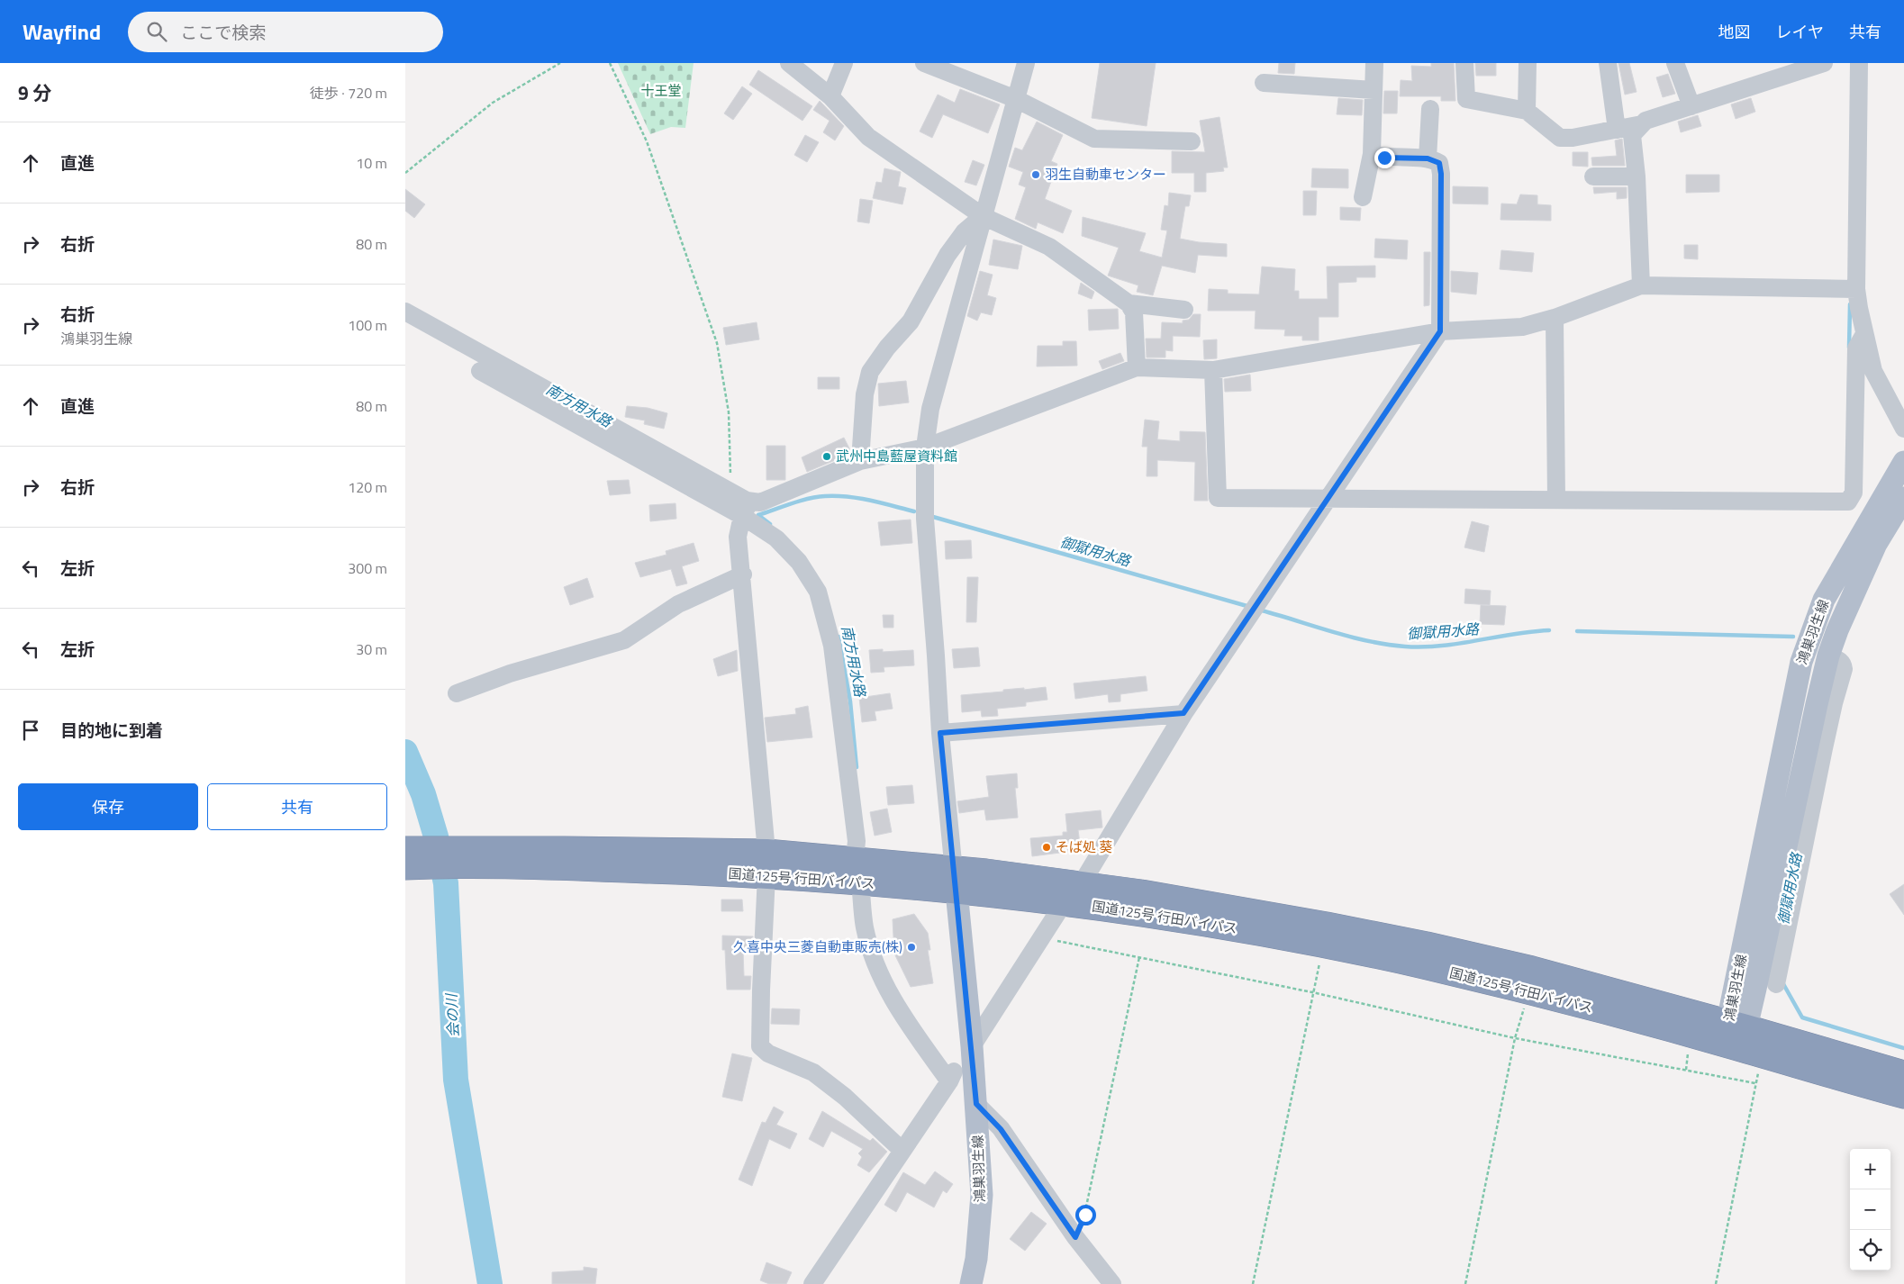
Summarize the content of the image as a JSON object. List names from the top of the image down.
{
  "streets": {
    "highway": ["国道125号 行田バイパス"],
    "main road": ["鴻巣羽生線"]
  },
  "crossings": [
    ["鴻巣羽生線", "国道125号 行田バイパス"]
  ],
  "water": ["南方用水路", "御獄用水路", "会の川"],
  "parks": ["十王堂"],
  "places": [
    "羽生自動車センター",
    "武州中島藍屋資料館",
    "そば処 葵",
    "久喜中央三菱自動車販売(株)"
  ],
  "page": {
    "header": "Wayfind",
    "search": "ここで検索",
    "nav": ["地図", "レイヤ", "共有"],
    "heading": ["9 分", "徒歩 · 720 m"],
    "list": [
      ["直進", "10 m"],
      ["右折", "80 m"],
      ["右折", "鴻巣羽生線", "100 m"],
      ["直進", "80 m"],
      ["右折", "120 m"],
      ["左折", "300 m"],
      ["左折", "30 m"],
      "目的地に到着"
    ],
    "buttons": ["保存", "共有"],
    "map_buttons": ["+", "−"]
  }
}
